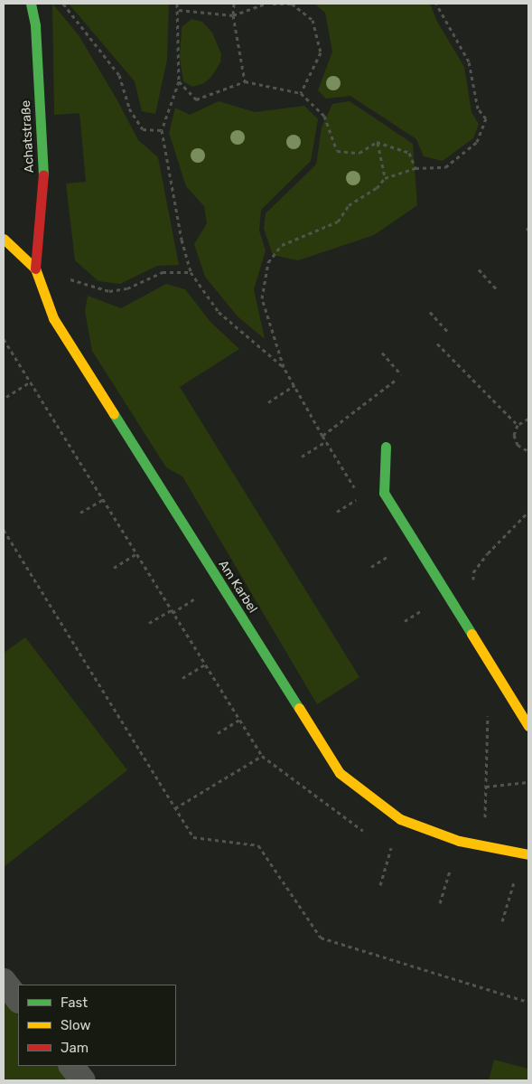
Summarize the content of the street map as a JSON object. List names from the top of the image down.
{
  "streets": {
    "street": ["Achatstraße", "Am Karbel"]
  },
  "crossings": [
    ["Achatstraße", "Am Karbel"]
  ],
  "legend": ["Fast", "Slow", "Jam"]
}
